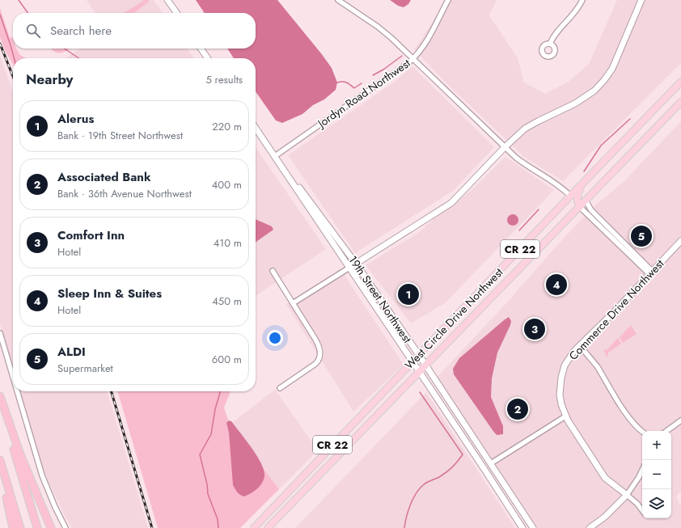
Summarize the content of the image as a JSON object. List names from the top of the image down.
{
  "streets": {
    "main road": ["CR 22", "West Circle Drive Northwest"],
    "street": ["Jordyn Road Northwest", "19th Street Northwest", "Commerce Drive Northwest"]
  },
  "crossings": [
    ["Jordyn Road Northwest", "19th Street Northwest"],
    ["19th Street Northwest", "West Circle Drive Northwest"]
  ],
  "page": {
    "search": "Search here",
    "heading": ["Nearby", "5 results"],
    "list": [
      {
        "mark": "1",
        "name": "Alerus",
        "note": "Bank · 19th Street Northwest",
        "value": "220 m"
      },
      {
        "mark": "2",
        "name": "Associated Bank",
        "note": "Bank · 36th Avenue Northwest",
        "value": "400 m"
      },
      {
        "mark": "3",
        "name": "Comfort Inn",
        "note": "Hotel",
        "value": "410 m"
      },
      {
        "mark": "4",
        "name": "Sleep Inn & Suites",
        "note": "Hotel",
        "value": "450 m"
      },
      {
        "mark": "5",
        "name": "ALDI",
        "note": "Supermarket",
        "value": "600 m"
      }
    ],
    "pins": [
      "5",
      "4",
      "1",
      "3",
      "2"
    ],
    "map_buttons": ["+", "−"]
  }
}
